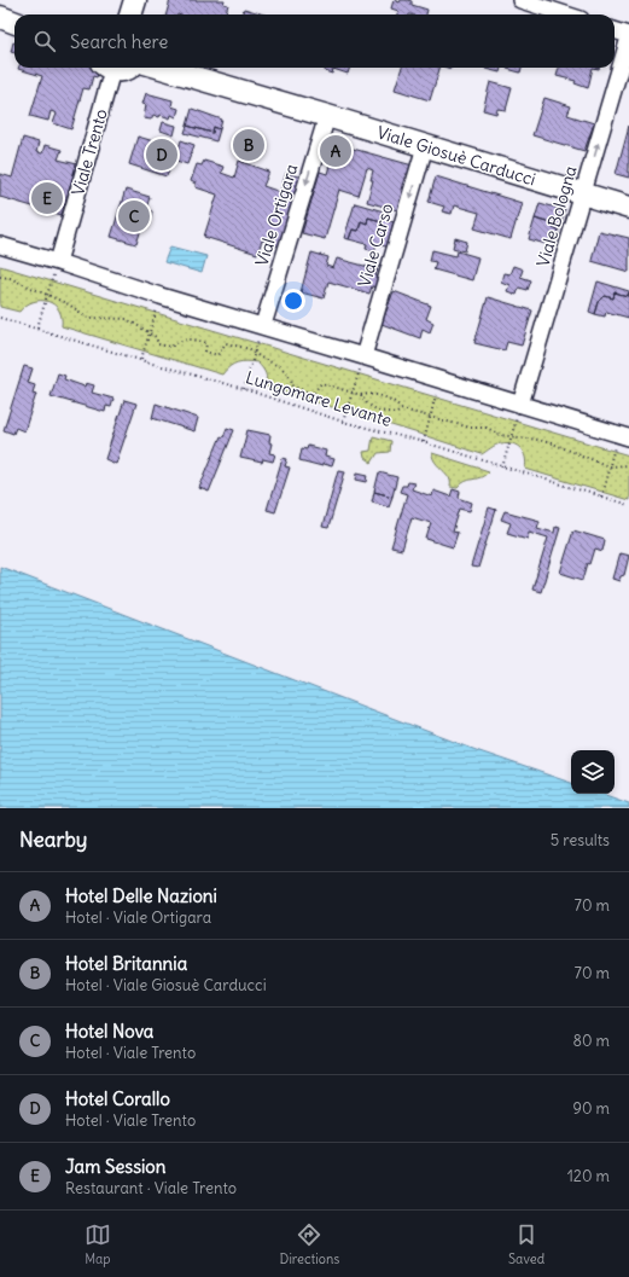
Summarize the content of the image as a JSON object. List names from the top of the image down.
{
  "streets": {
    "street": [
      "Viale Trento",
      "Viale Giosuè Carducci",
      "Viale Ortigara",
      "Viale Bologna",
      "Viale Carso"
    ],
    "path": ["Lungomare Levante"]
  },
  "crossings": [
    ["Viale Giosuè Carducci", "Viale Ortigara"],
    ["Viale Giosuè Carducci", "Viale Bologna"],
    ["Viale Giosuè Carducci", "Viale Carso"]
  ],
  "one_way": ["Viale Ortigara", "Viale Bologna", "Viale Carso"],
  "page": {
    "search": "Search here",
    "pins": [
      "B",
      "A",
      "D",
      "E",
      "C"
    ],
    "heading": ["Nearby", "5 results"],
    "list": [
      {
        "mark": "A",
        "name": "Hotel Delle Nazioni",
        "note": "Hotel · Viale Ortigara",
        "value": "70 m"
      },
      {
        "mark": "B",
        "name": "Hotel Britannia",
        "note": "Hotel · Viale Giosuè Carducci",
        "value": "70 m"
      },
      {
        "mark": "C",
        "name": "Hotel Nova",
        "note": "Hotel · Viale Trento",
        "value": "80 m"
      },
      {
        "mark": "D",
        "name": "Hotel Corallo",
        "note": "Hotel · Viale Trento",
        "value": "90 m"
      },
      {
        "mark": "E",
        "name": "Jam Session",
        "note": "Restaurant · Viale Trento",
        "value": "120 m"
      }
    ],
    "nav": ["Map", "Directions", "Saved"]
  }
}
